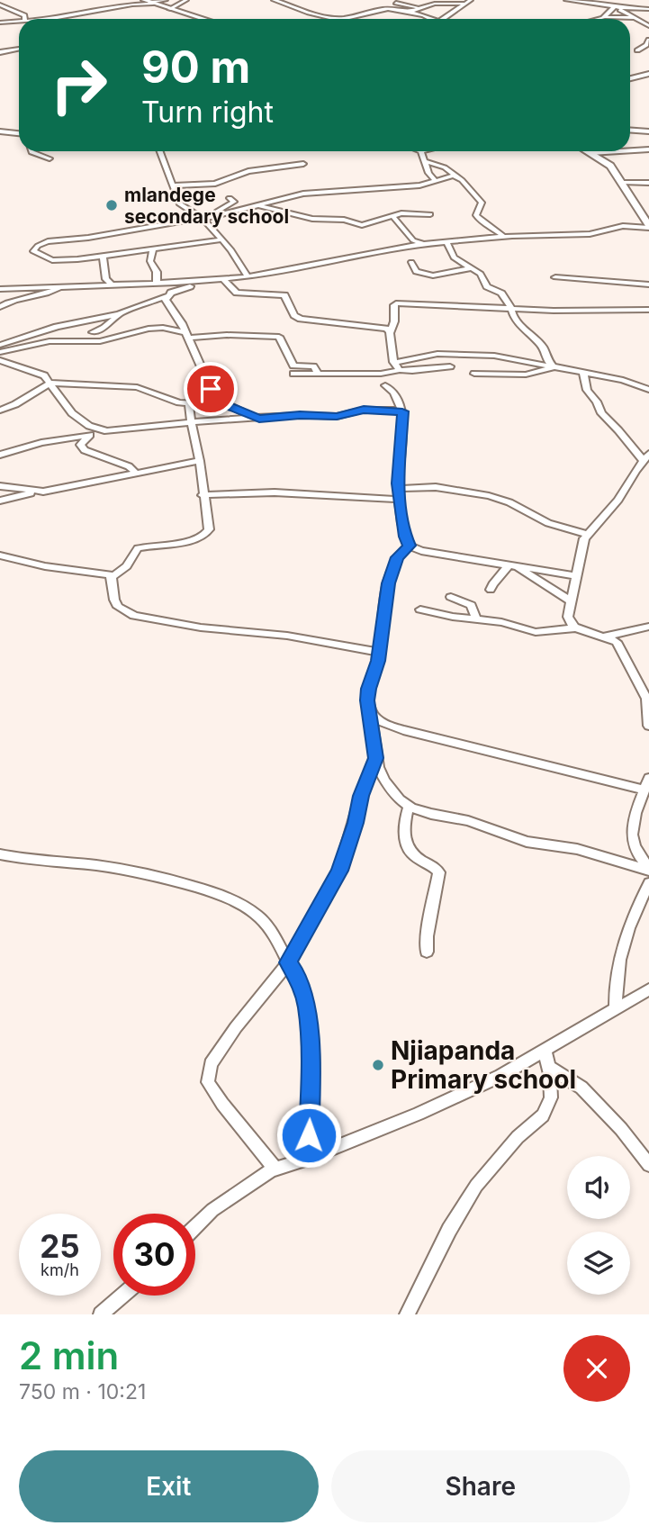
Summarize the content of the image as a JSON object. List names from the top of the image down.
{
  "places": ["mlandege secondary school", "Njiapanda Primary school"],
  "page": {
    "turn": ["90 m", "Turn right"],
    "speed": "25 km/h",
    "limit": "30",
    "heading": ["2 min", "750 m · 10:21"],
    "buttons": ["Exit", "Share"]
  }
}
